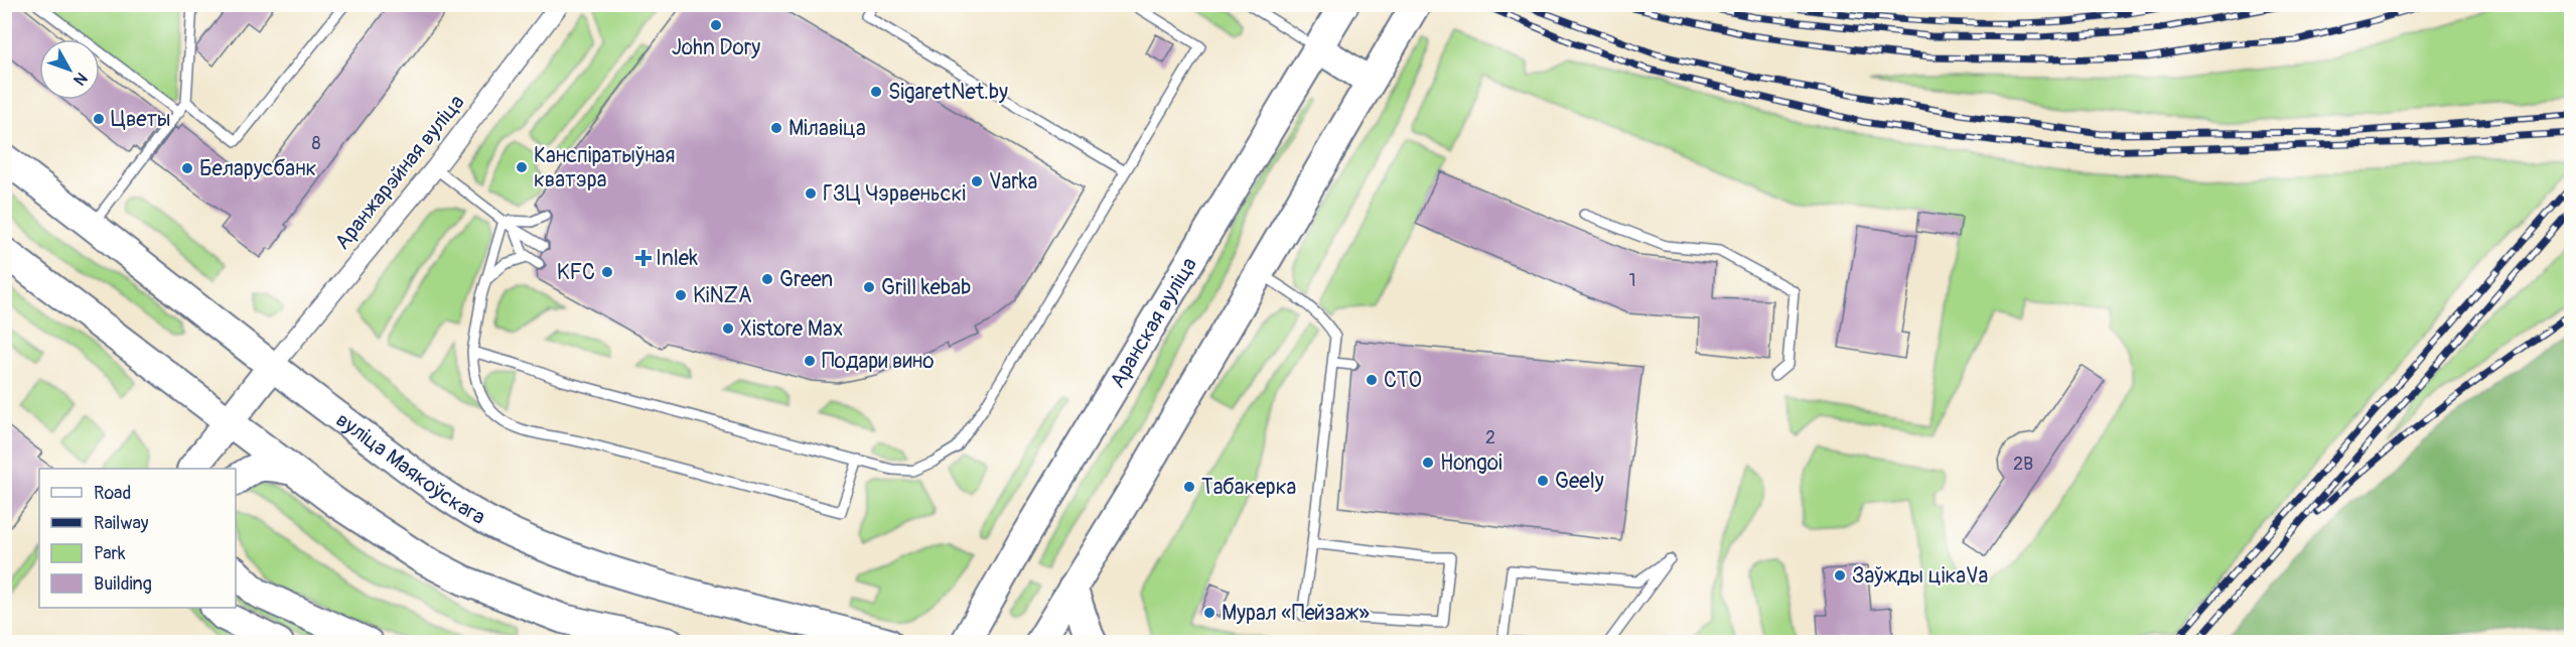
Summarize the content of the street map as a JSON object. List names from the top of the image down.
{
  "streets": {
    "main road": ["Аранская вуліца", "вуліца Маякоўскага"],
    "street": ["Аранжарэйная вуліца"]
  },
  "crossings": [
    ["Аранжарэйная вуліца", "вуліца Маякоўскага"]
  ],
  "places": {
    "other": [
      "John Dory",
      "SigaretNet.by",
      "Цветы",
      "Мілавіца",
      "Канспіратыўная кватэра",
      "Беларусбанк",
      "Varka",
      "ГЗЦ Чэрвеньскі",
      "KFC",
      "Green",
      "Grill kebab",
      "KiNZA",
      "Xistore Max",
      "Подари вино",
      "СТО",
      "Hongoi",
      "Geely",
      "Табакерка",
      "Заўжды цікаVа",
      "Мурал «Пейзаж»"
    ],
    "health": ["Inlek"]
  },
  "house_numbers": [
    "8",
    "1",
    "2",
    "2В"
  ],
  "legend": [
    "Road",
    "Railway",
    "Park",
    "Building"
  ],
  "north": "bottom right"
}
